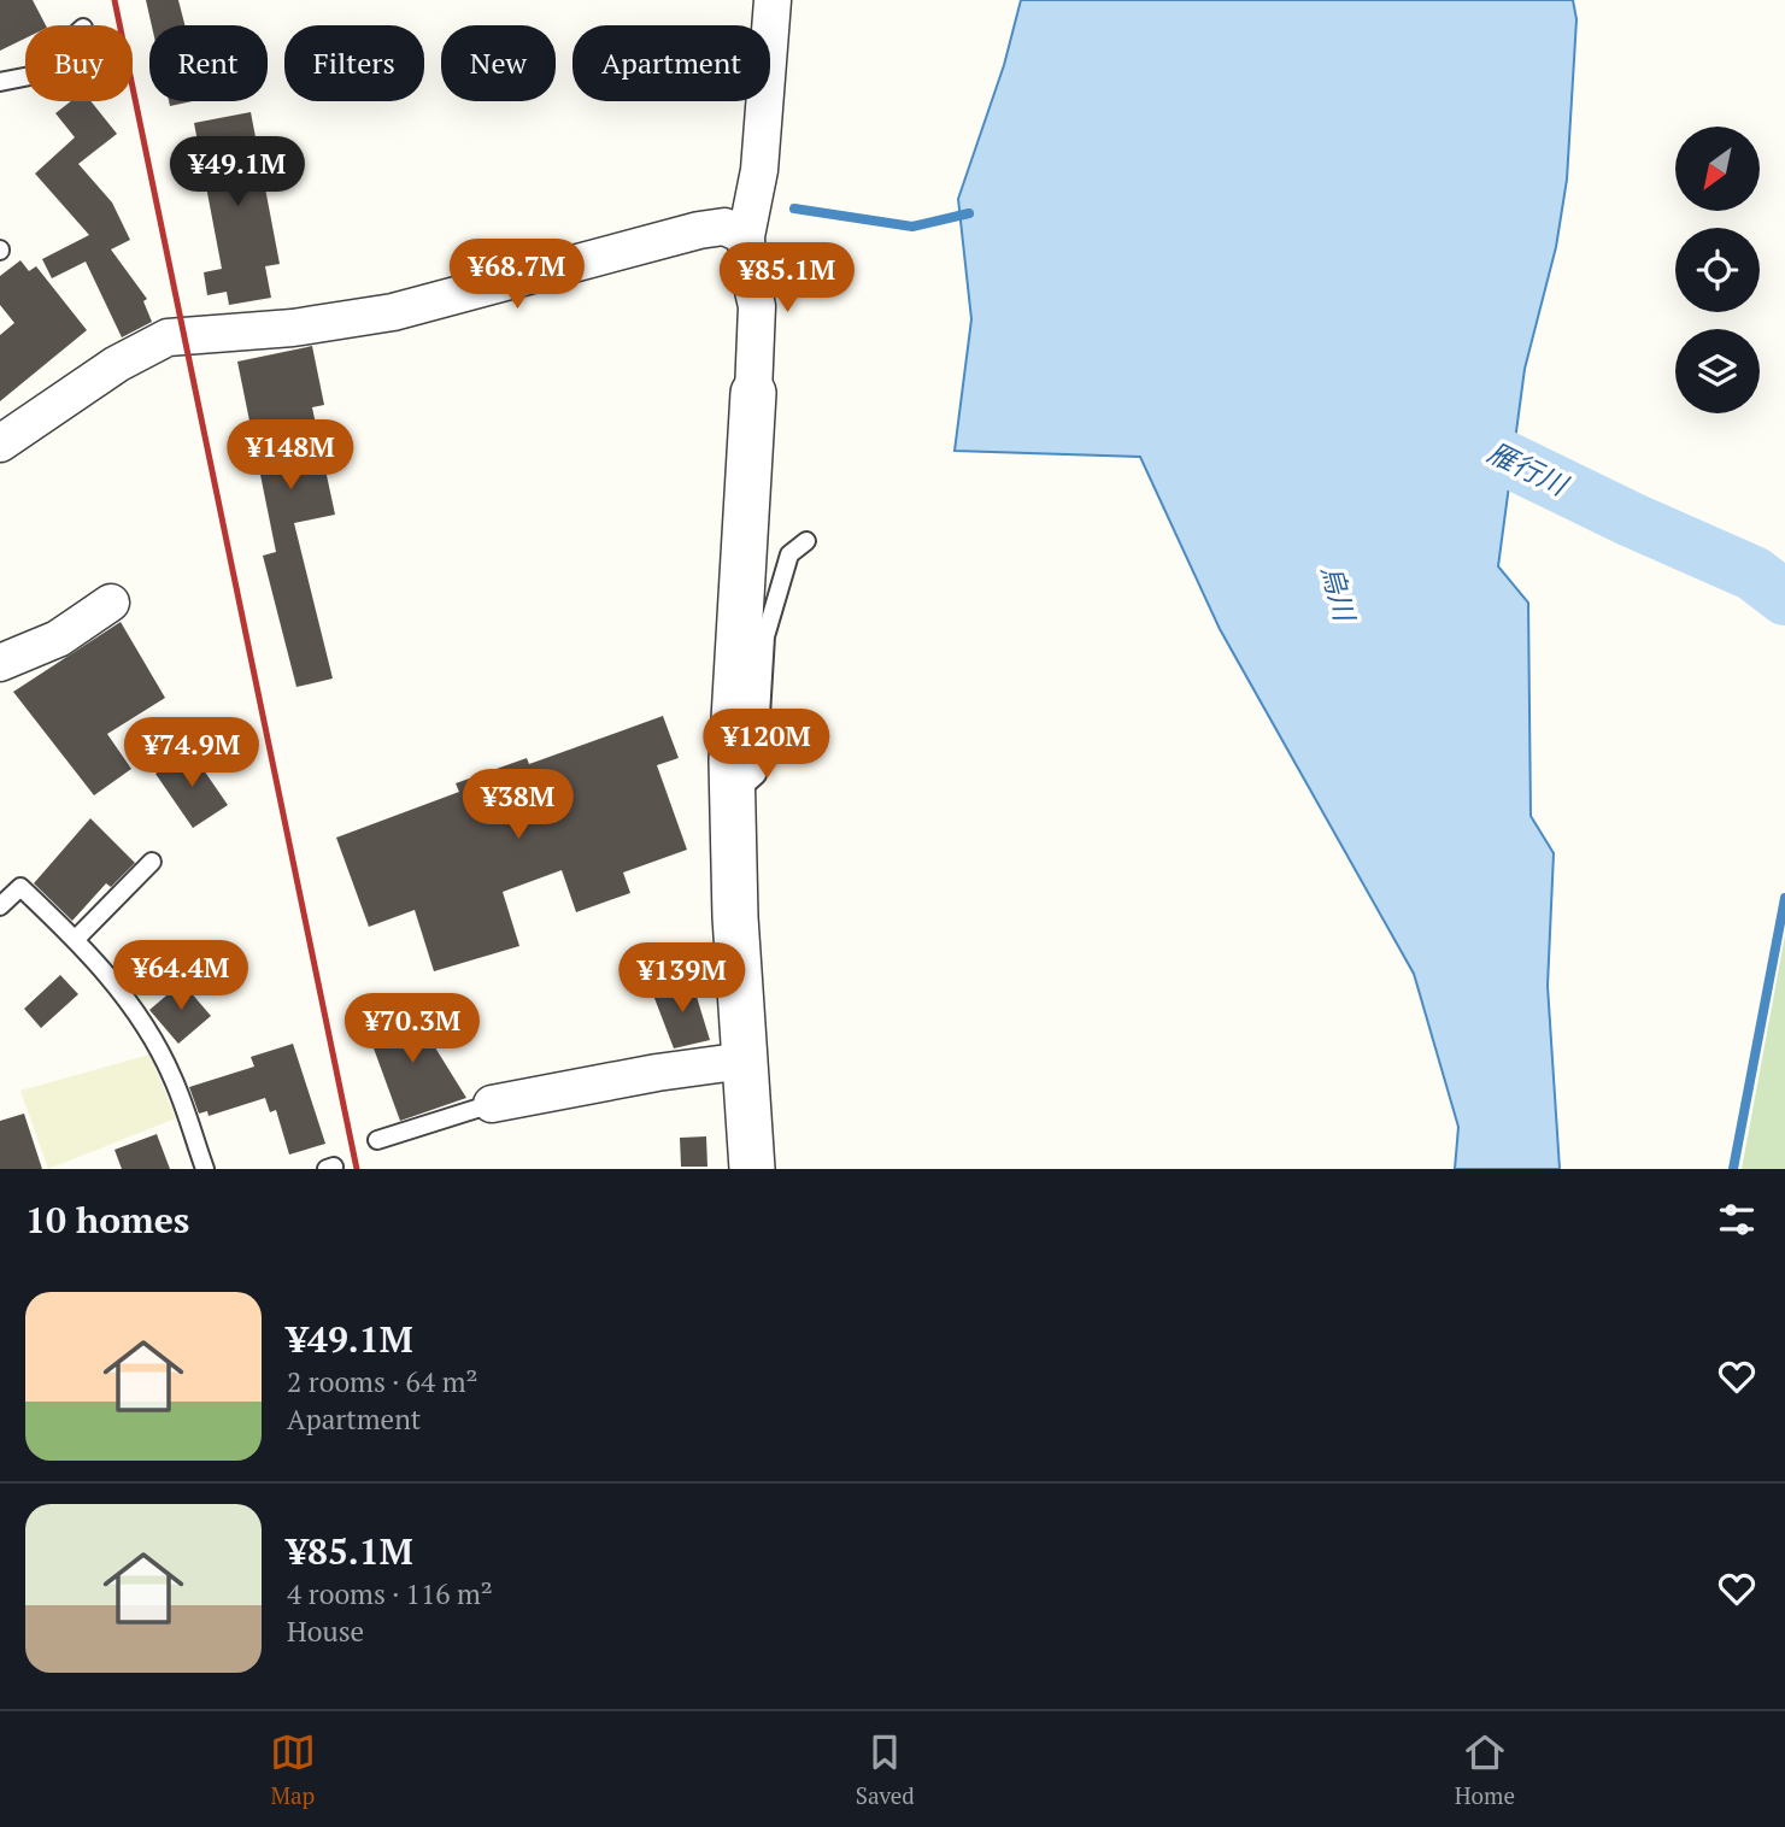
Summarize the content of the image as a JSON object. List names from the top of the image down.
{
  "water": ["雁行川", "烏川"],
  "north": "bottom left",
  "page": {
    "chip": [
      "Buy",
      "Rent",
      "Filters",
      "New",
      "Apartment"
    ],
    "price": [
      "¥49.1M",
      "¥68.7M",
      "¥85.1M",
      "¥148M",
      "¥120M",
      "¥74.9M",
      "¥38M",
      "¥64.4M",
      "¥139M",
      "¥70.3M"
    ],
    "heading": "10 homes",
    "list": [
      {
        "name": "¥49.1M",
        "note": "2 rooms · 64 m² · Apartment"
      },
      {
        "name": "¥85.1M",
        "note": "4 rooms · 116 m² · House"
      }
    ],
    "tabs": ["Map", "Saved", "Home"]
  }
}
